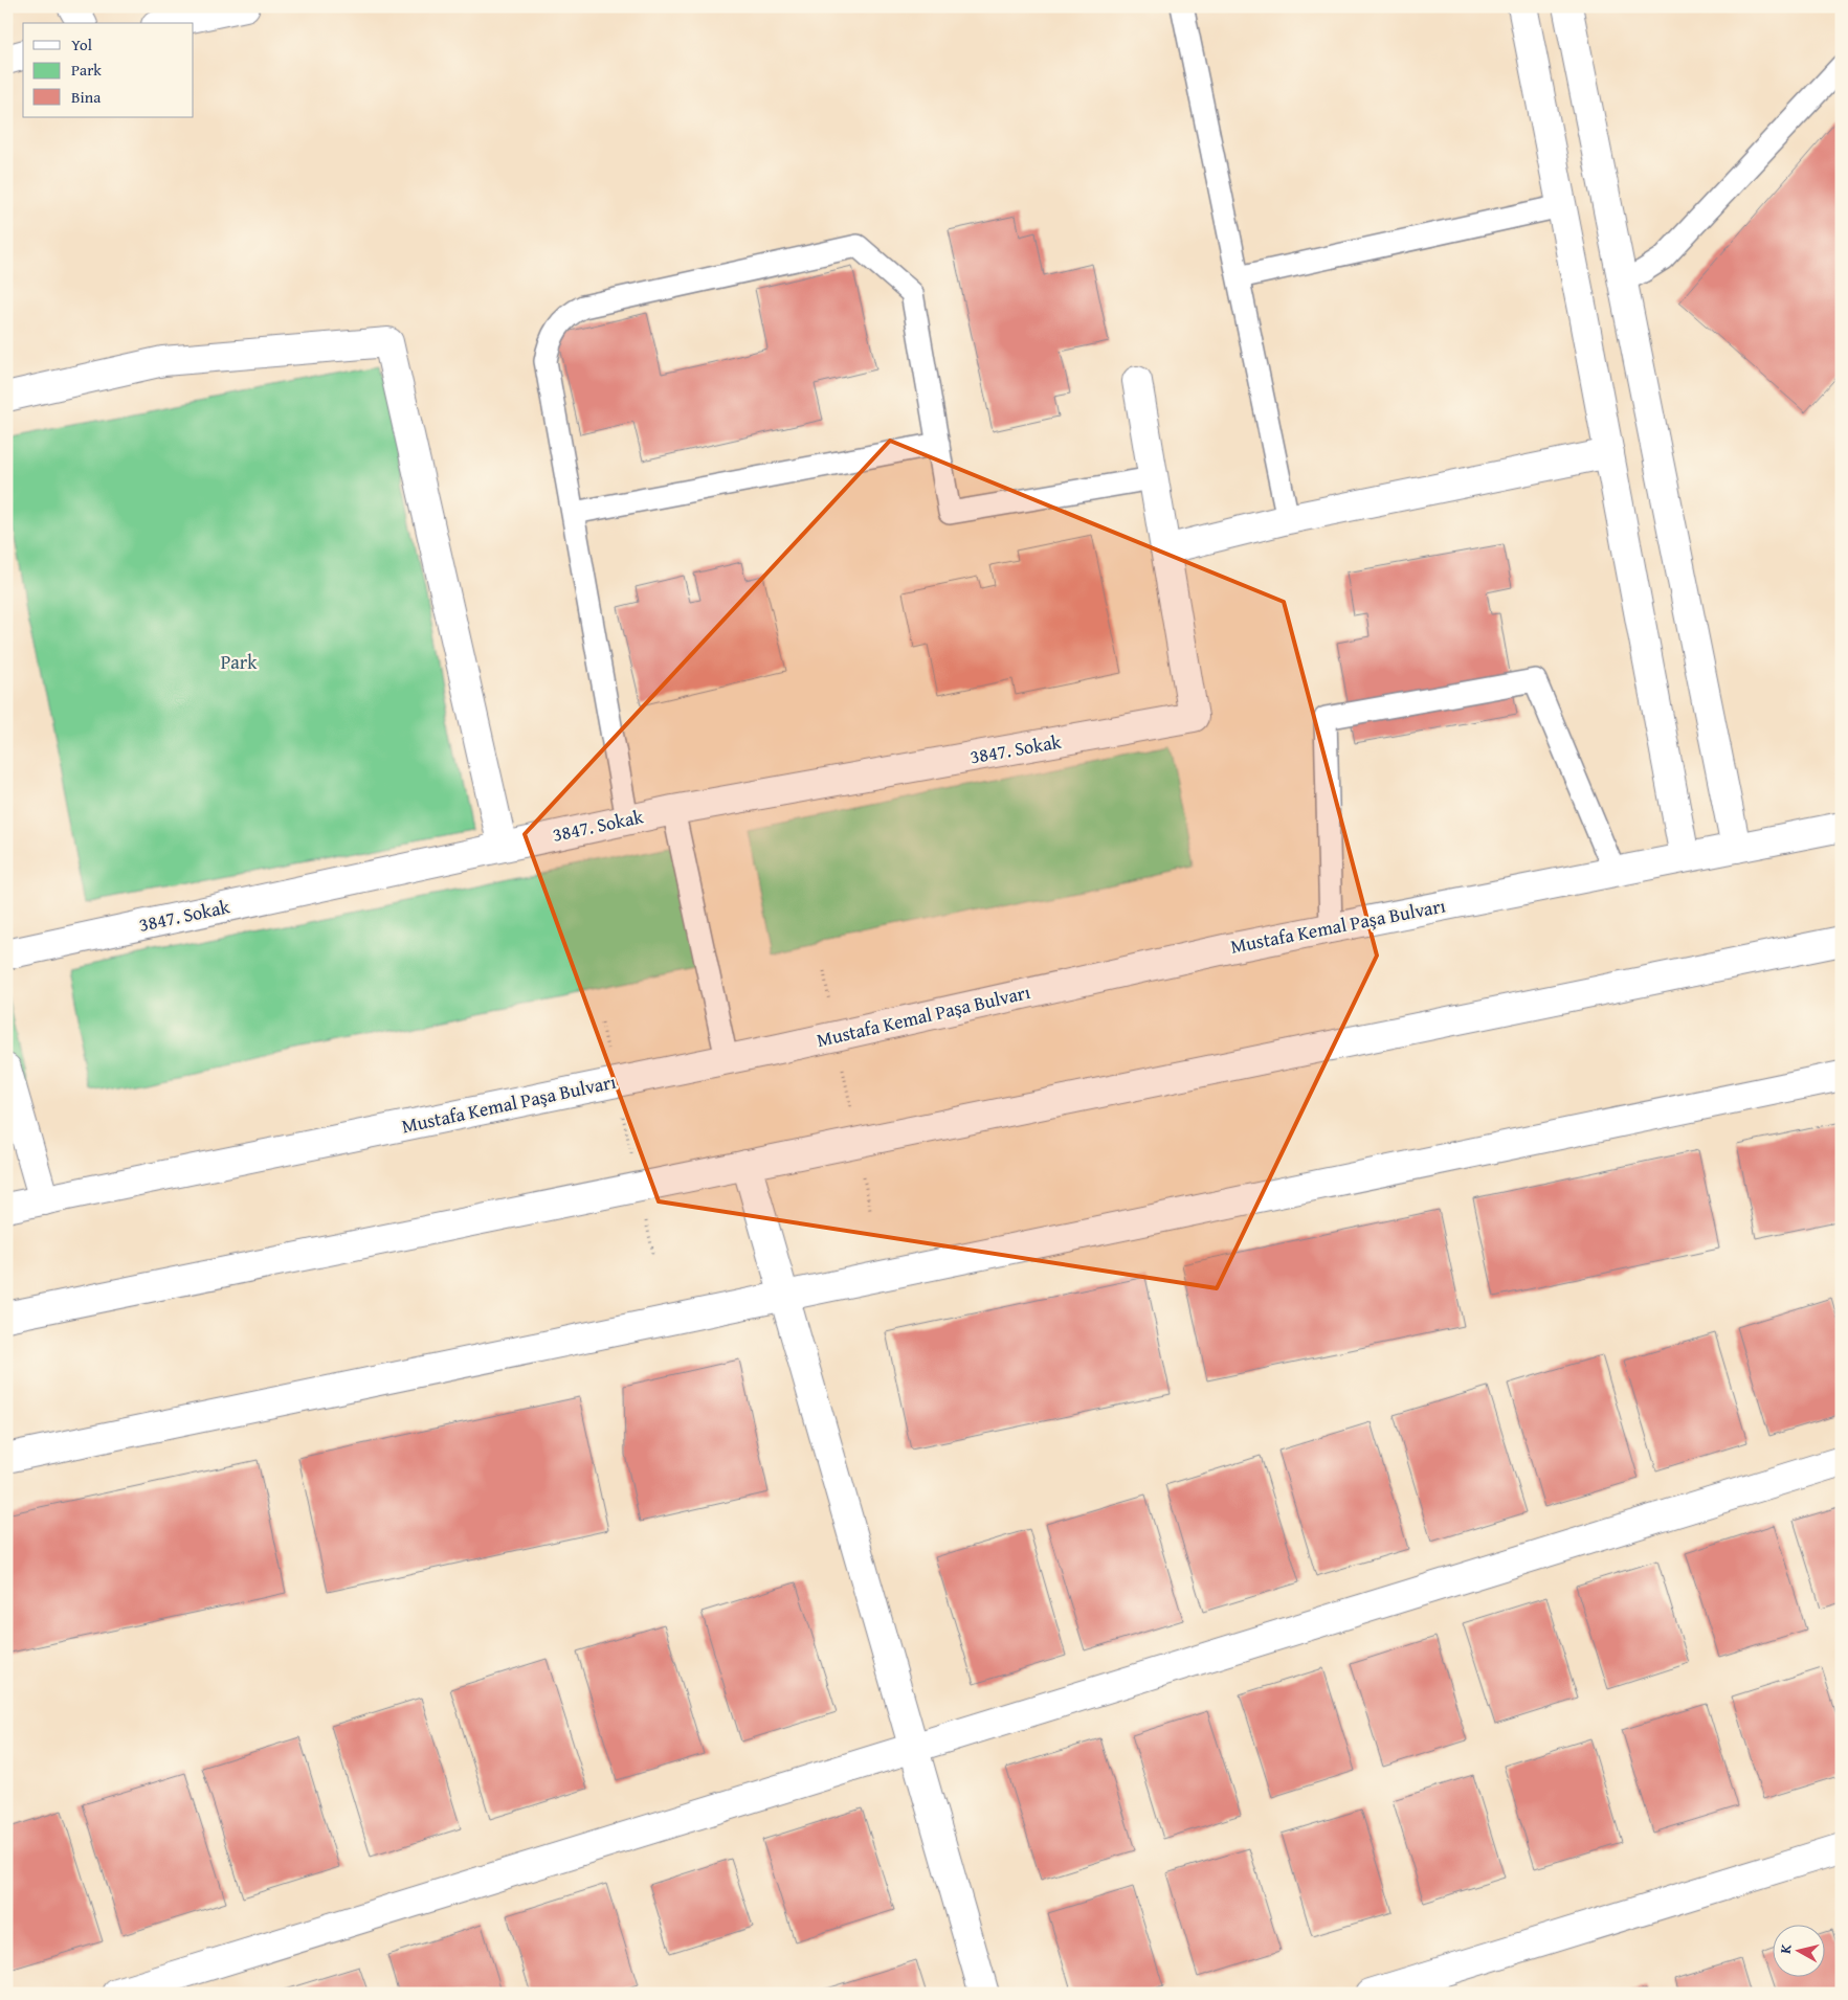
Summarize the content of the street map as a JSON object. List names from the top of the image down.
{
  "streets": {
    "street": ["3847. Sokak", "Mustafa Kemal Paşa Bulvarı"]
  },
  "parks": ["Park"],
  "legend": ["Yol", "Park", "Bina"],
  "north": "left"
}
